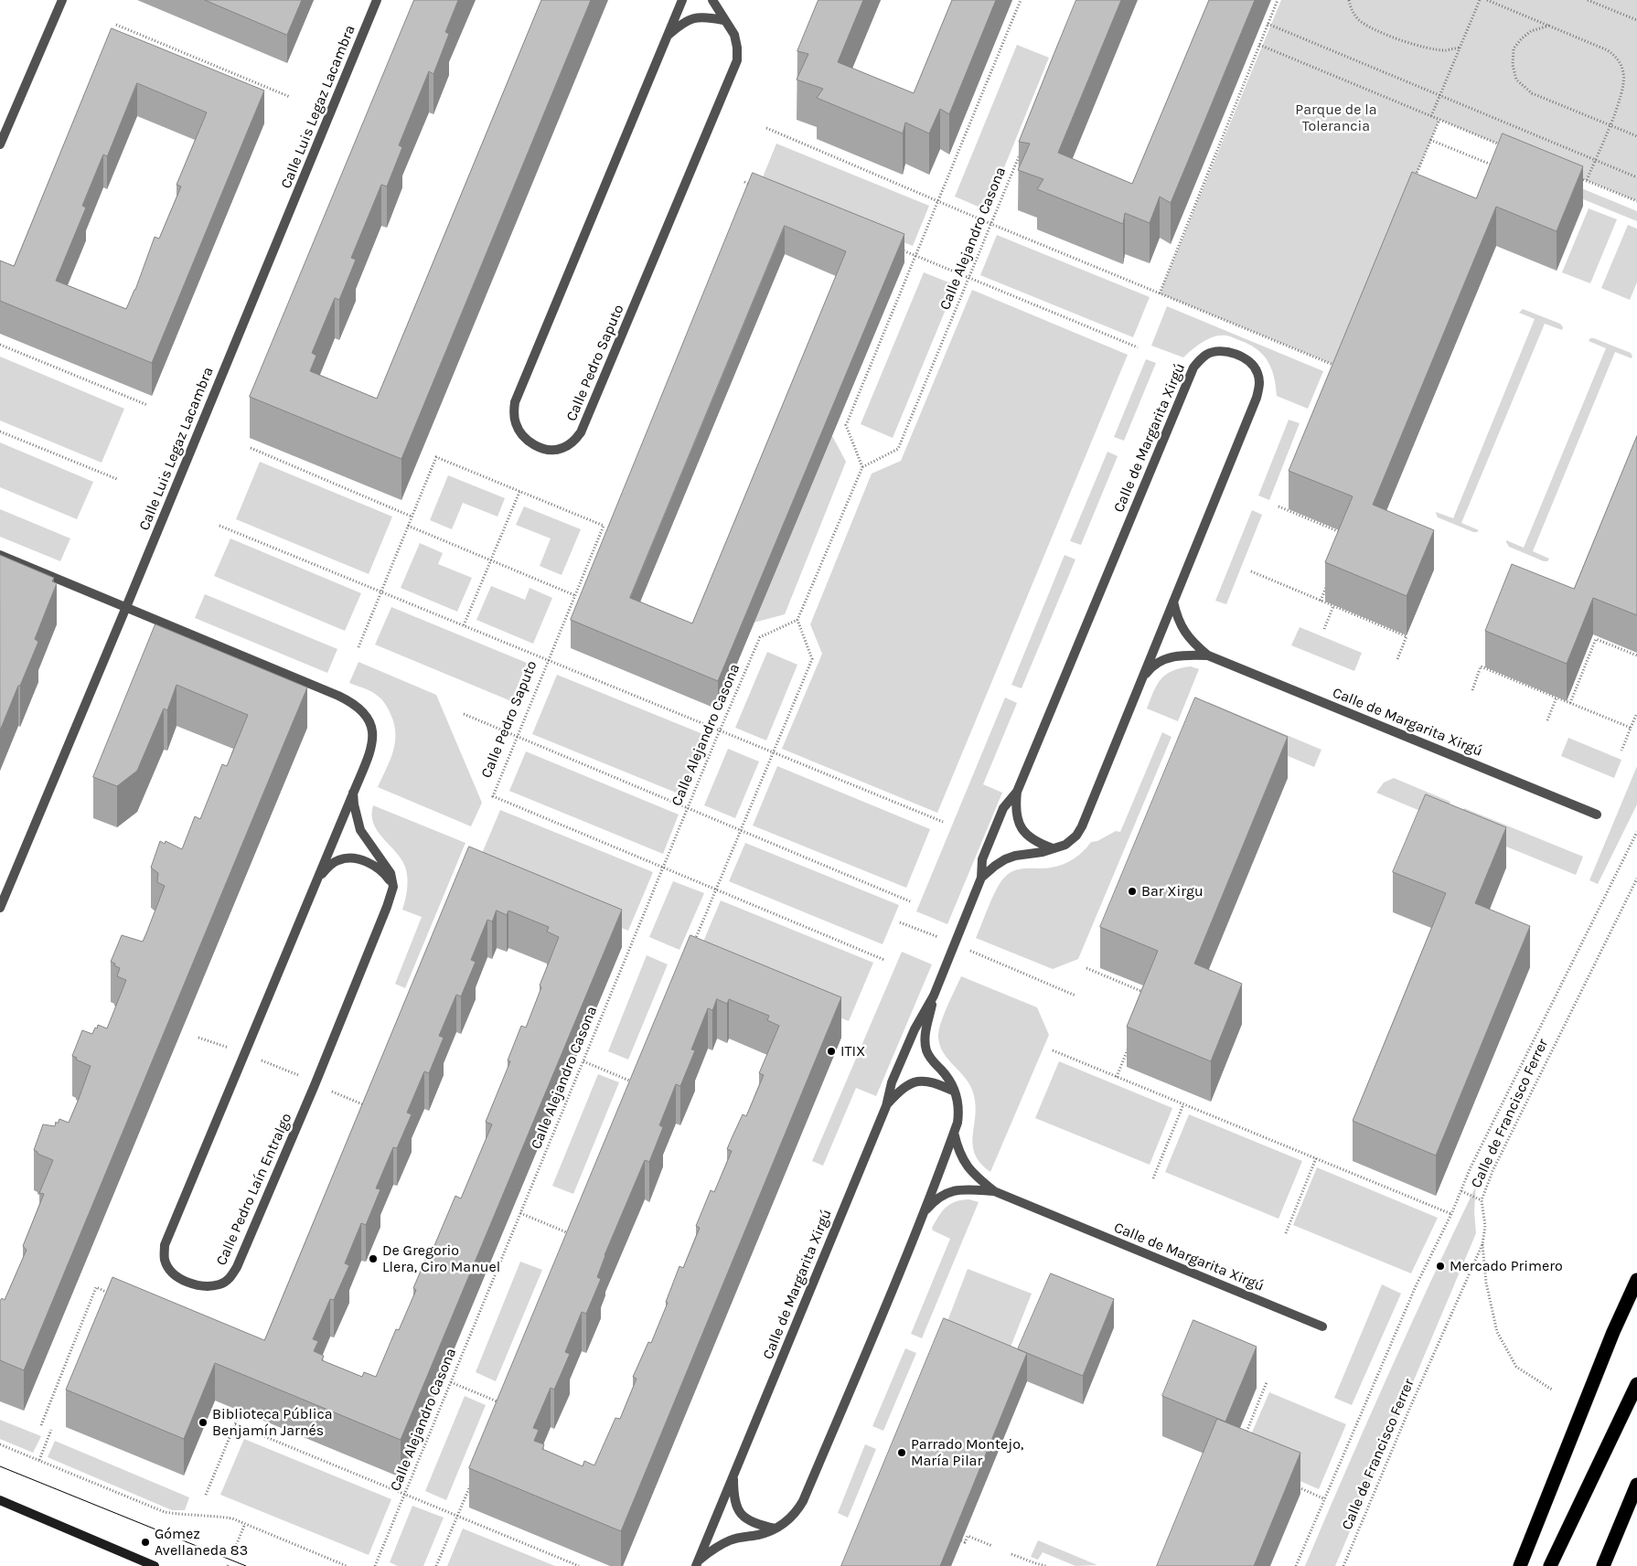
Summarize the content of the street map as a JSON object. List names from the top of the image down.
{
  "streets": {
    "street": [
      "Calle Luis Legaz Lacambra",
      "Calle Pedro Saputo",
      "Calle de Margarita Xirgú",
      "Calle Pedro Laín Entralgo"
    ],
    "path": ["Calle Alejandro Casona", "Calle de Francisco Ferrer"]
  },
  "crossings": [
    ["Calle Luis Legaz Lacambra", "Calle Pedro Laín Entralgo"],
    ["Calle Alejandro Casona", "Calle Pedro Saputo"]
  ],
  "parks": ["Parque de la Tolerancia"],
  "places": [
    "Bar Xirgu",
    "ITIX",
    "De Gregorio Llera, Ciro Manuel",
    "Mercado Primero",
    "Biblioteca Pública Benjamín Jarnés",
    "Parrado Montejo, María Pilar",
    "Gómez Avellaneda 83"
  ]
}
